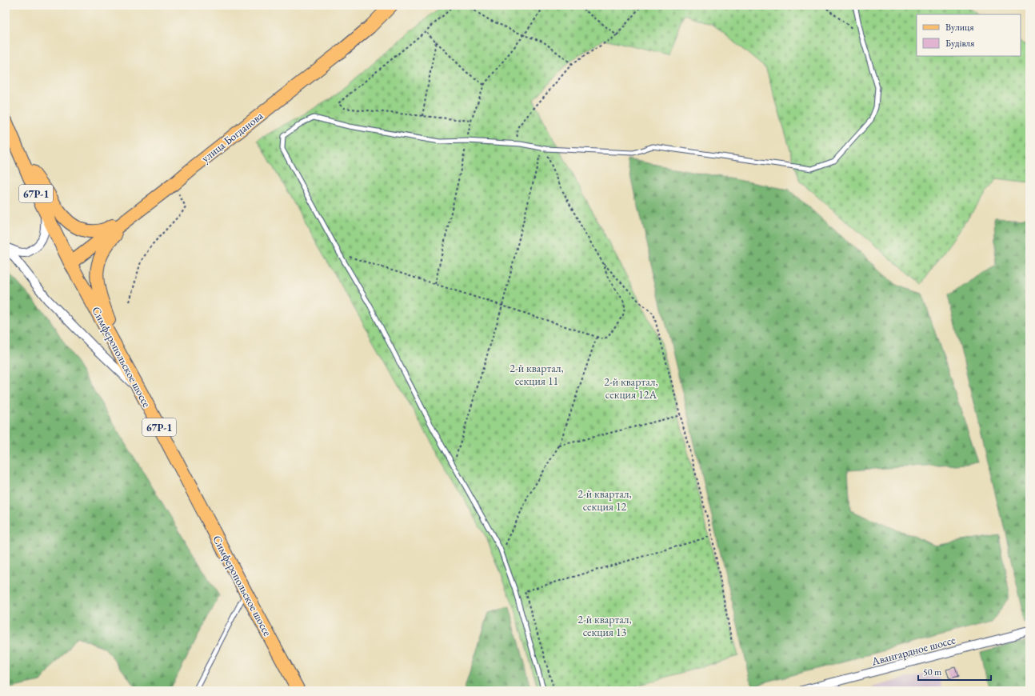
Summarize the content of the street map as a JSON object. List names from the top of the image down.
{
  "streets": {
    "main road": ["улица Богданова", "67Р-1", "Симферопольское шоссе"],
    "street": ["Авангардное шоссе"]
  },
  "crossings": [
    ["улица Богданова", "Симферопольское шоссе"]
  ],
  "parks": [
    "2-й квартал, секция 11",
    "2-й квартал, секция 12А",
    "2-й квартал, секция 12",
    "2-й квартал, секция 13"
  ],
  "legend": ["Вулиця", "Будівля"],
  "scale_bar": "50 m"
}
